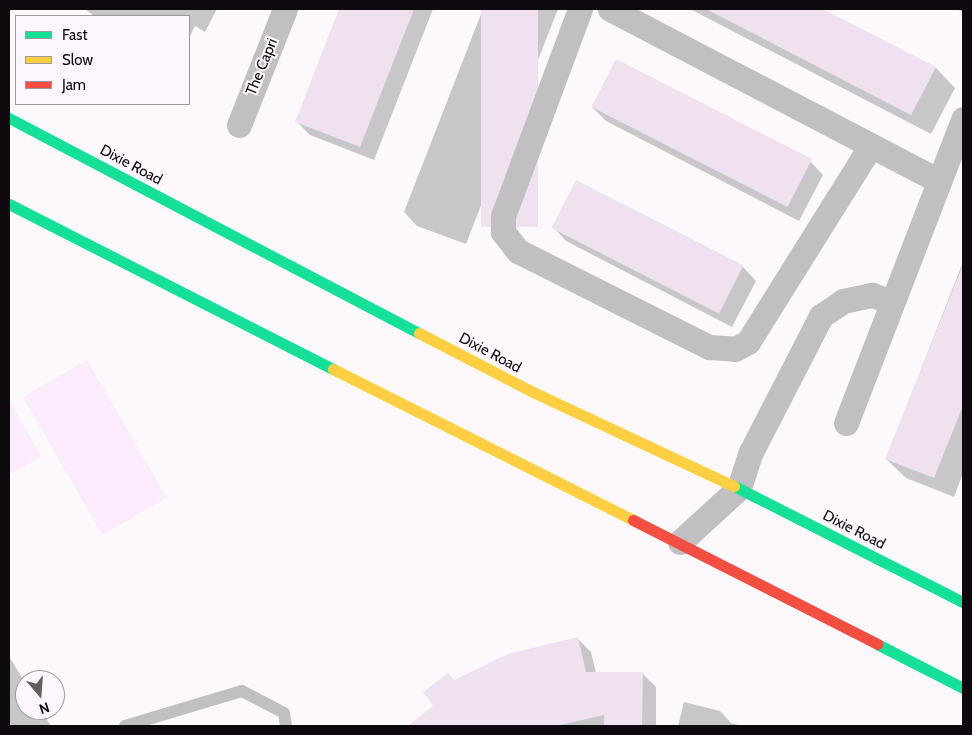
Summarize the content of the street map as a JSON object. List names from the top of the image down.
{
  "streets": {
    "main road": ["Dixie Road"],
    "street": ["The Capri"]
  },
  "legend": ["Fast", "Slow", "Jam"],
  "north": "bottom"
}
